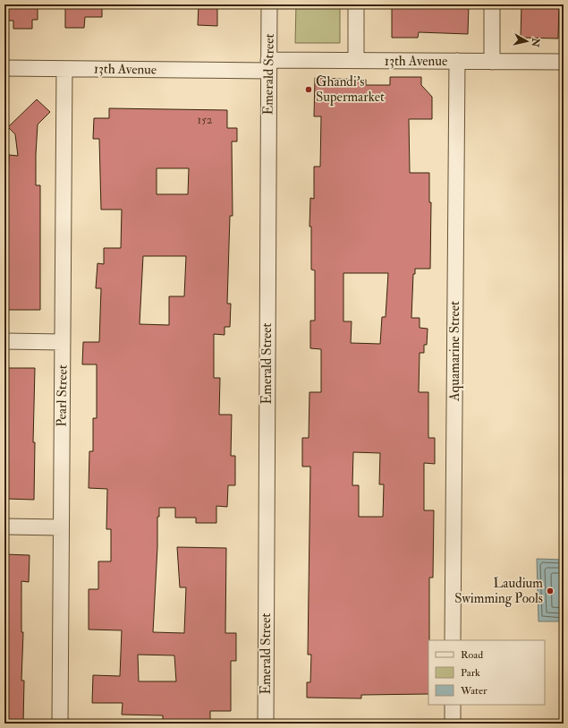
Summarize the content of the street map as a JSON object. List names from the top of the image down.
{
  "streets": {
    "street": [
      "13th Avenue",
      "Emerald Street",
      "Aquamarine Street",
      "Pearl Street"
    ]
  },
  "crossings": [
    ["13th Avenue", "Emerald Street"],
    ["13th Avenue", "Aquamarine Street"],
    ["13th Avenue", "Pearl Street"]
  ],
  "places": ["Ghandi's Supermarket", "Laudium Swimming Pools"],
  "house_numbers": ["152"],
  "legend": ["Road", "Park", "Water"],
  "north": "right"
}
